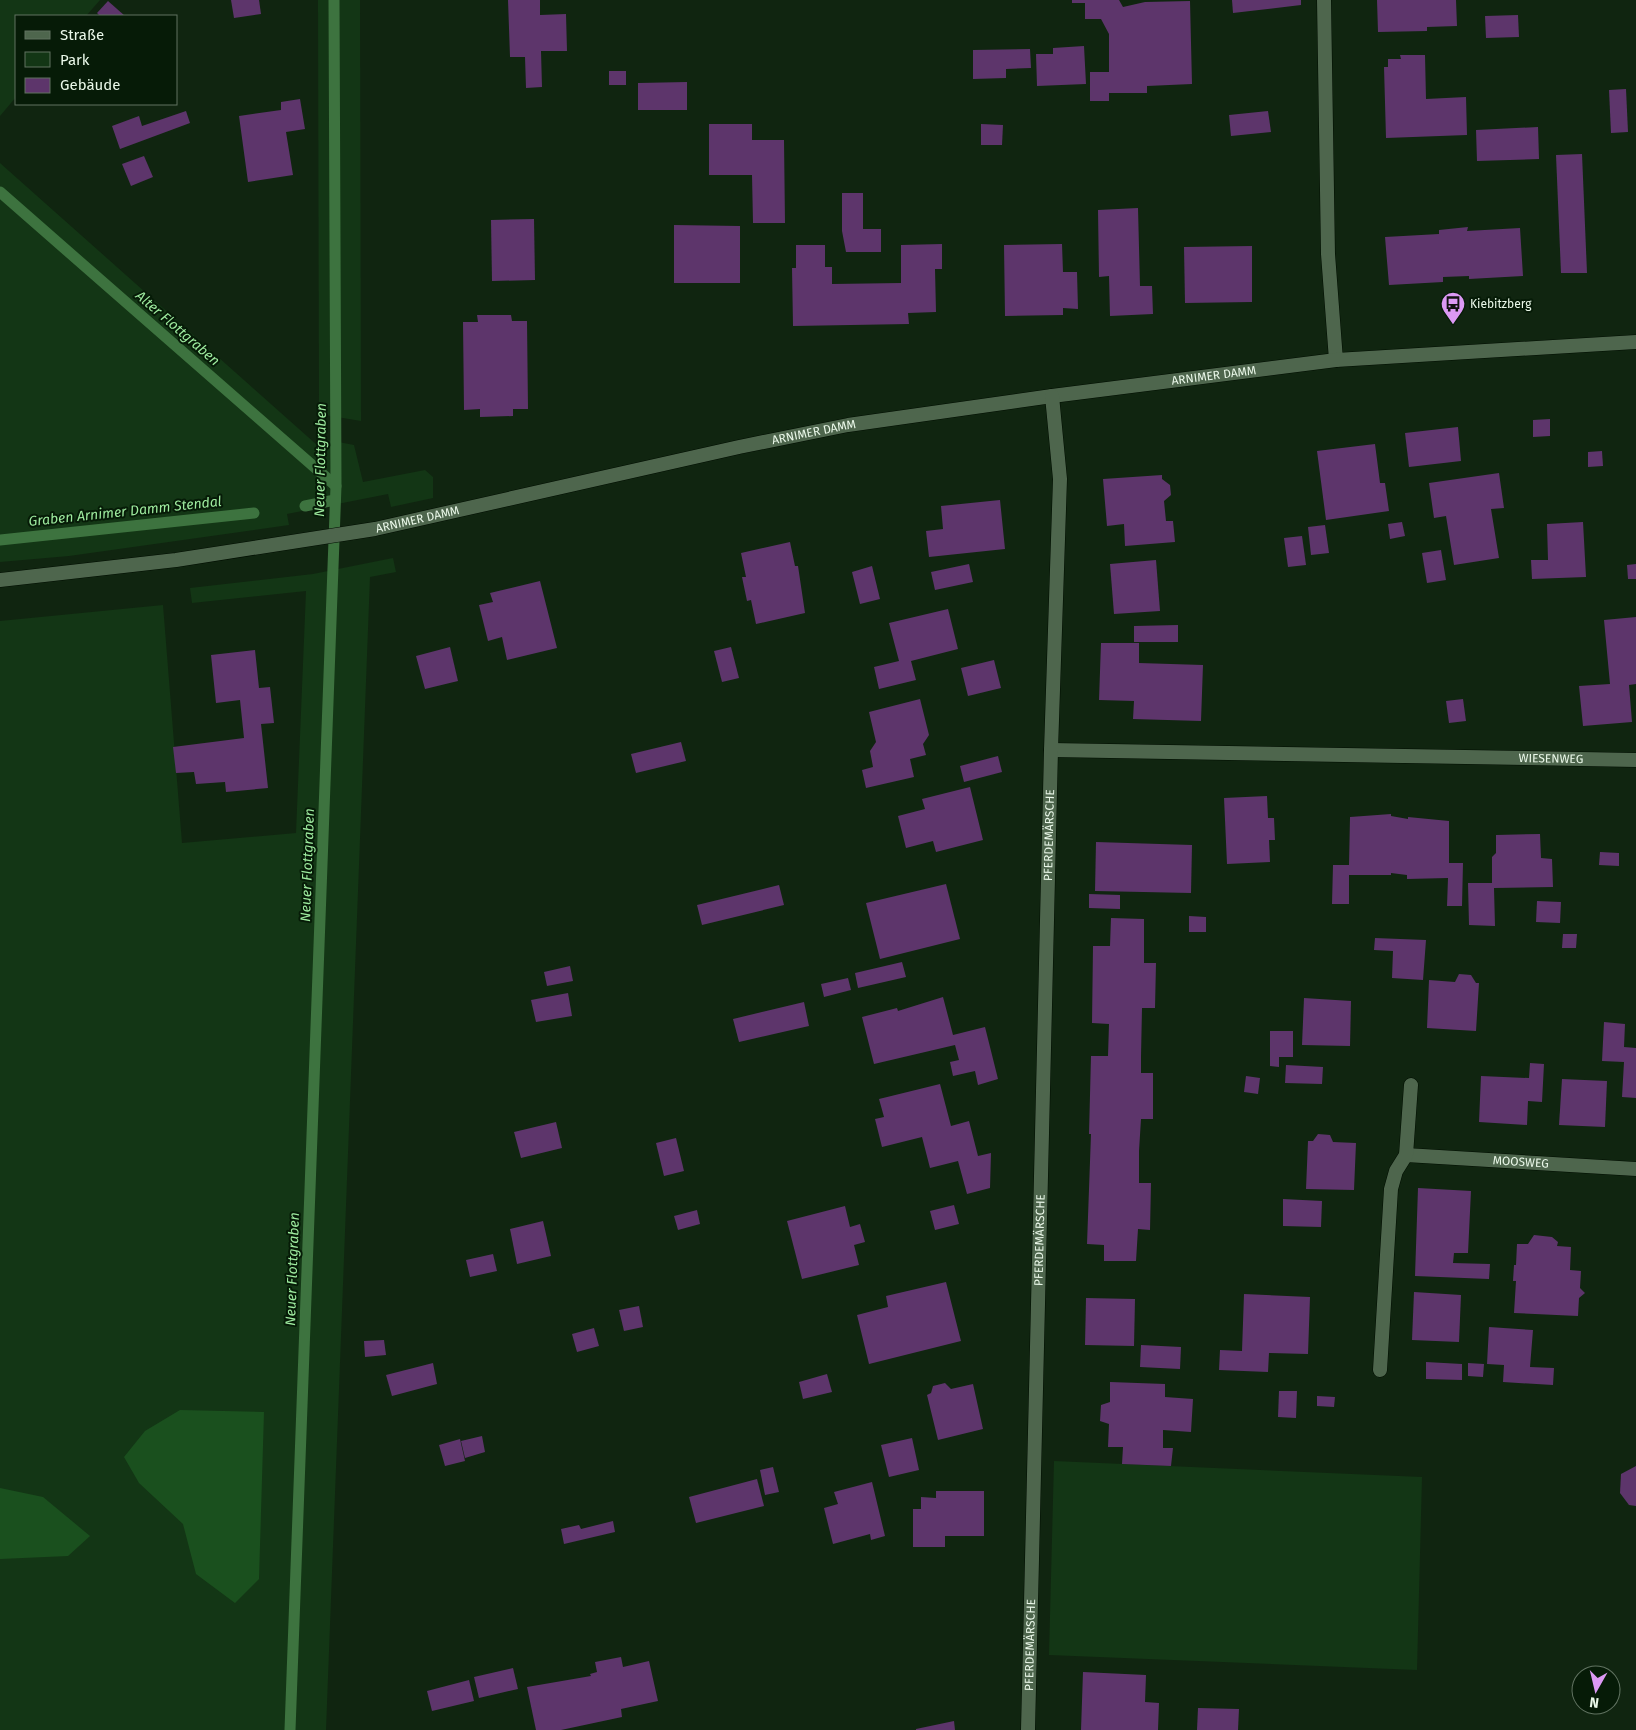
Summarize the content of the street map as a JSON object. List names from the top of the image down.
{
  "streets": {
    "street": [
      "ARNIMER DAMM",
      "WIESENWEG",
      "PFERDEMÄRSCHE",
      "MOOSWEG"
    ]
  },
  "crossings": [
    ["ARNIMER DAMM", "PFERDEMÄRSCHE"],
    ["WIESENWEG", "PFERDEMÄRSCHE"]
  ],
  "water": ["Alter Flottgraben", "Neuer Flottgraben", "Graben Arnimer Damm Stendal"],
  "places": {
    "bus stop": ["Kiebitzberg"]
  },
  "legend": ["Straße", "Park", "Gebäude"],
  "north": "bottom"
}
